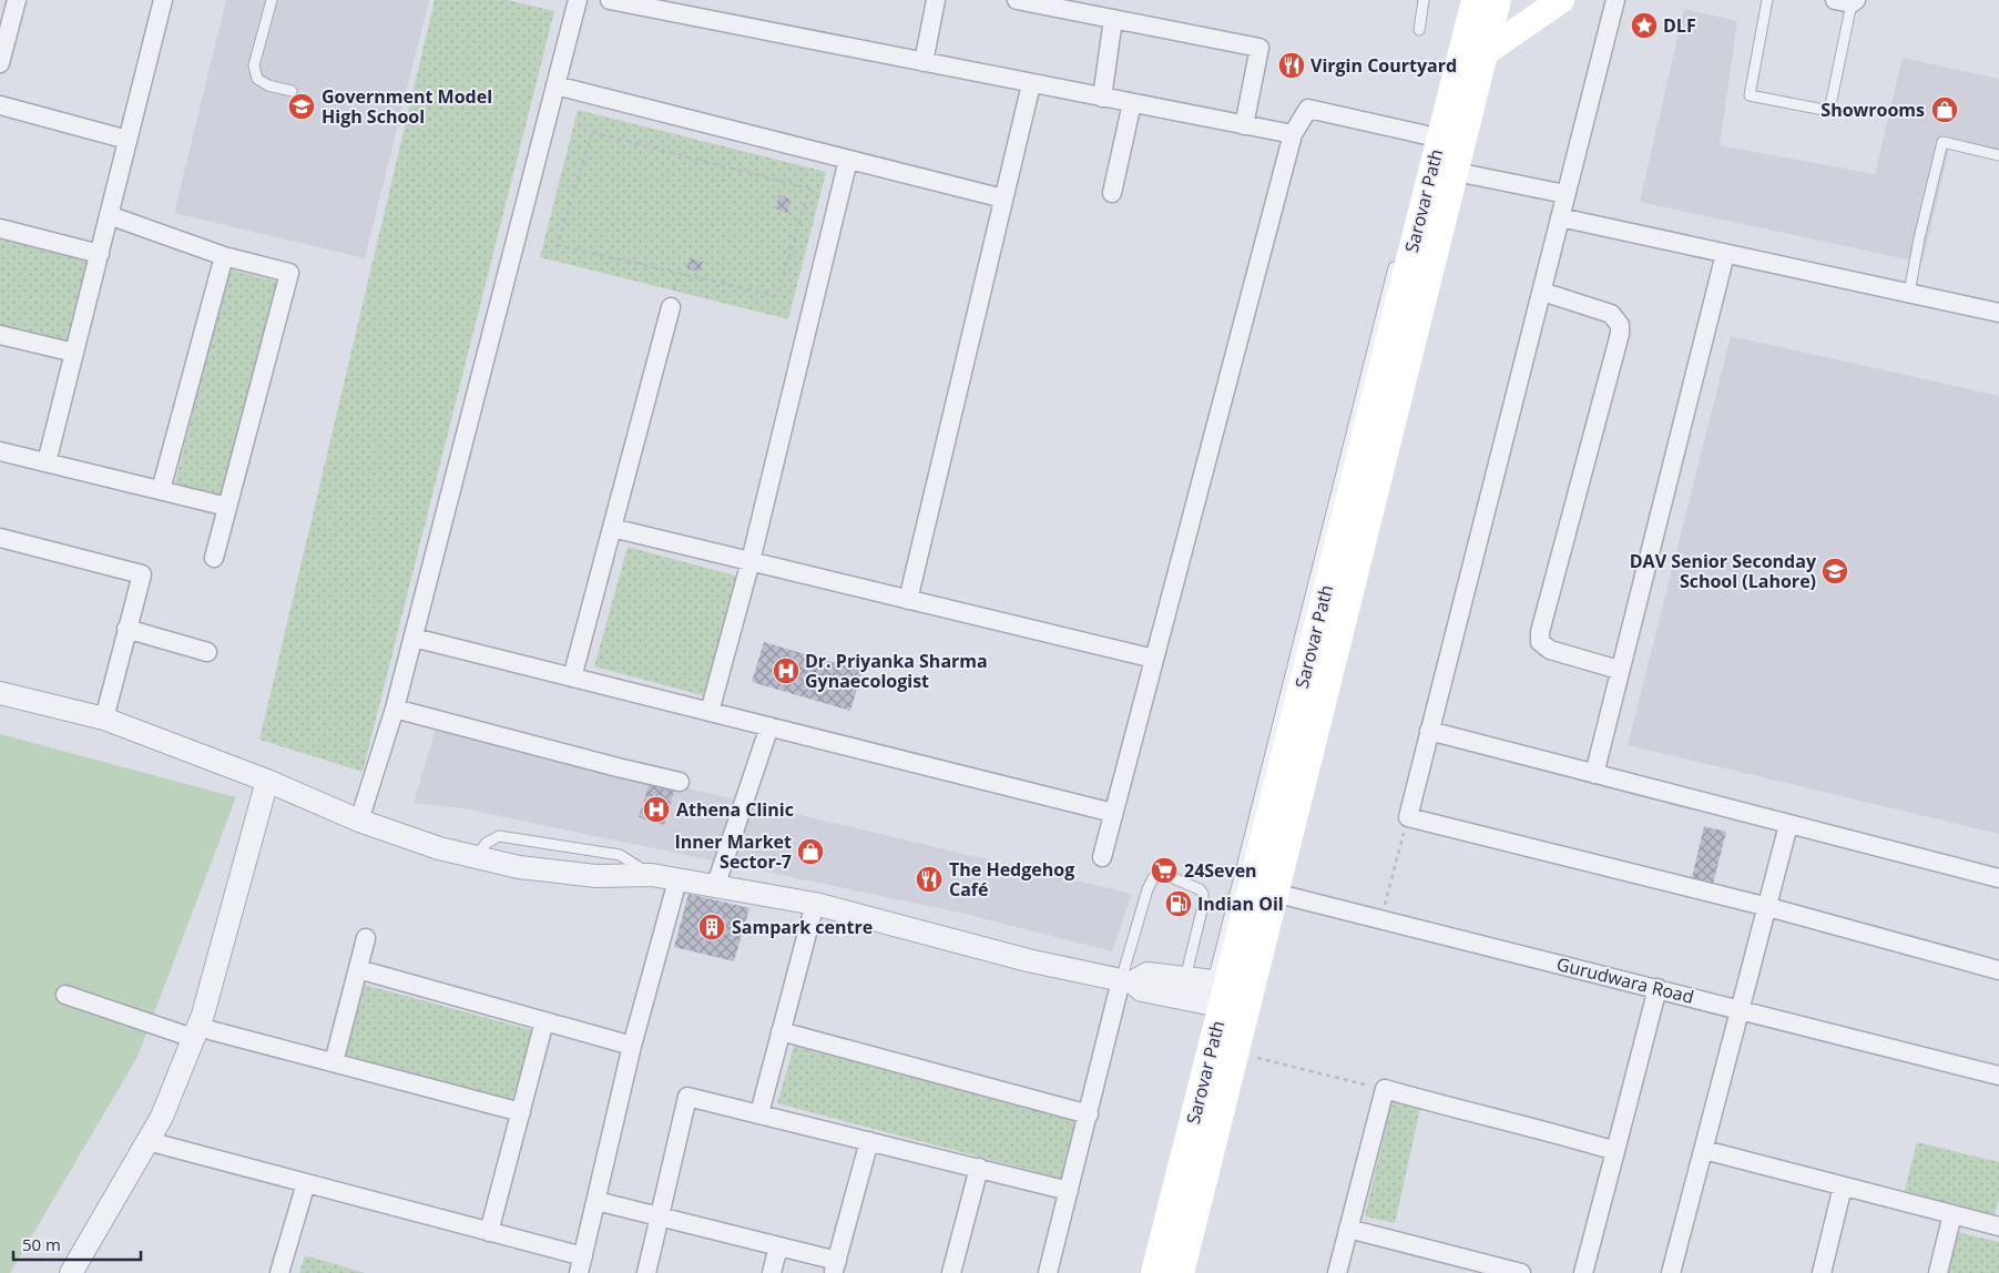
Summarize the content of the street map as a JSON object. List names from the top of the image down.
{
  "streets": {
    "main road": ["Sarovar Path"],
    "street": ["Gurudwara Road"]
  },
  "crossings": [
    ["Sarovar Path", "Gurudwara Road"]
  ],
  "places": {
    "place": ["DLF"],
    "restaurant": ["Virgin Courtyard", "The Hedgehog Café"],
    "school or university": ["Government Model High School", "DAV Senior Seconday School (Lahore)"],
    "shop": ["Showrooms", "Inner Market Sector-7"],
    "hospital": ["Dr. Priyanka Sharma Gynaecologist", "Athena Clinic"],
    "supermarket": ["24Seven"],
    "fuel station": ["Indian Oil"],
    "building": ["Sampark centre"]
  },
  "scale_bar": "50 m"
}
